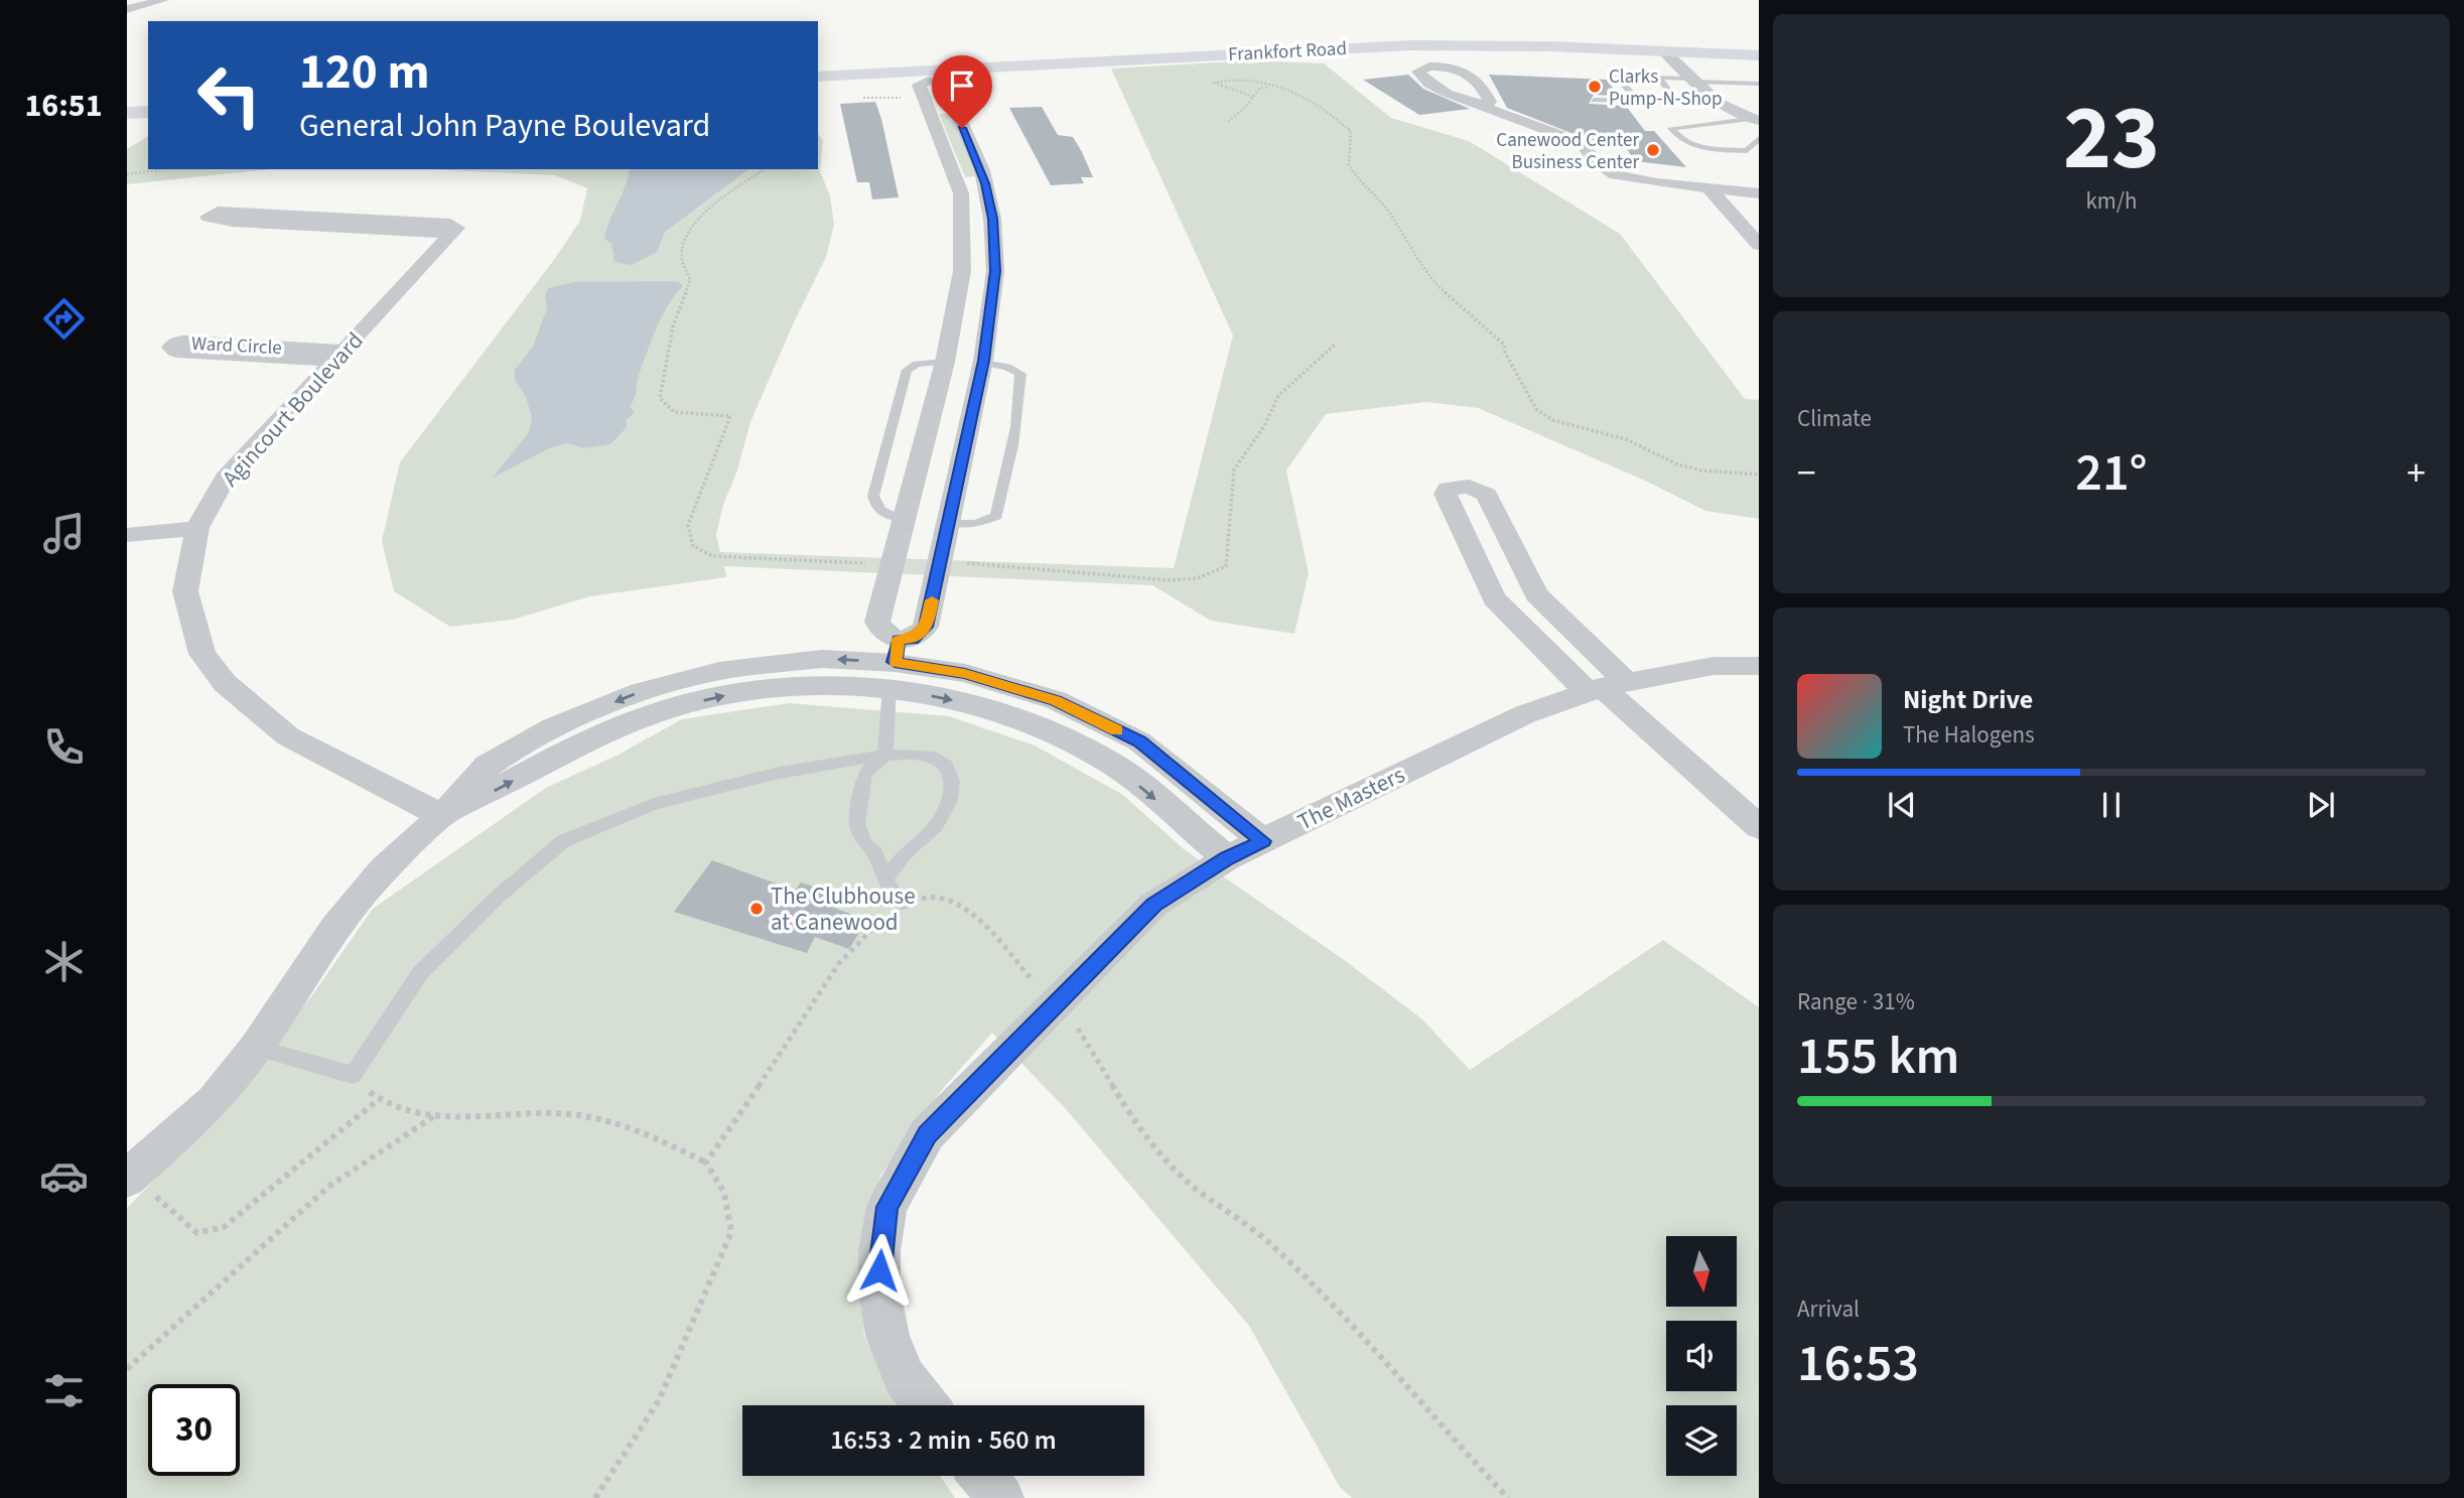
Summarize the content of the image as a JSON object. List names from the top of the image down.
{
  "streets": {
    "main road": ["Frankfort Road"],
    "street": ["Ward Circle", "Agincourt Boulevard", "The Masters"]
  },
  "crossings": [
    ["Ward Circle", "Agincourt Boulevard"]
  ],
  "places": ["Clarks Pump-N-Shop", "Canewood Center Business Center", "The Clubhouse at Canewood"],
  "north": "bottom",
  "page": {
    "tabs": "16:51",
    "tile": [
      ["23", "km/h"],
      "Climate",
      ["Range · 31%", "155 km"],
      ["Arrival", "16:53"]
    ],
    "turn": ["120 m", "General John Payne Boulevard"],
    "heat": ["−", "21°", "+"],
    "song": ["Night Drive", "The Halogens"],
    "limit": "30",
    "trip": "16:53 · 2 min · 560 m"
  }
}
